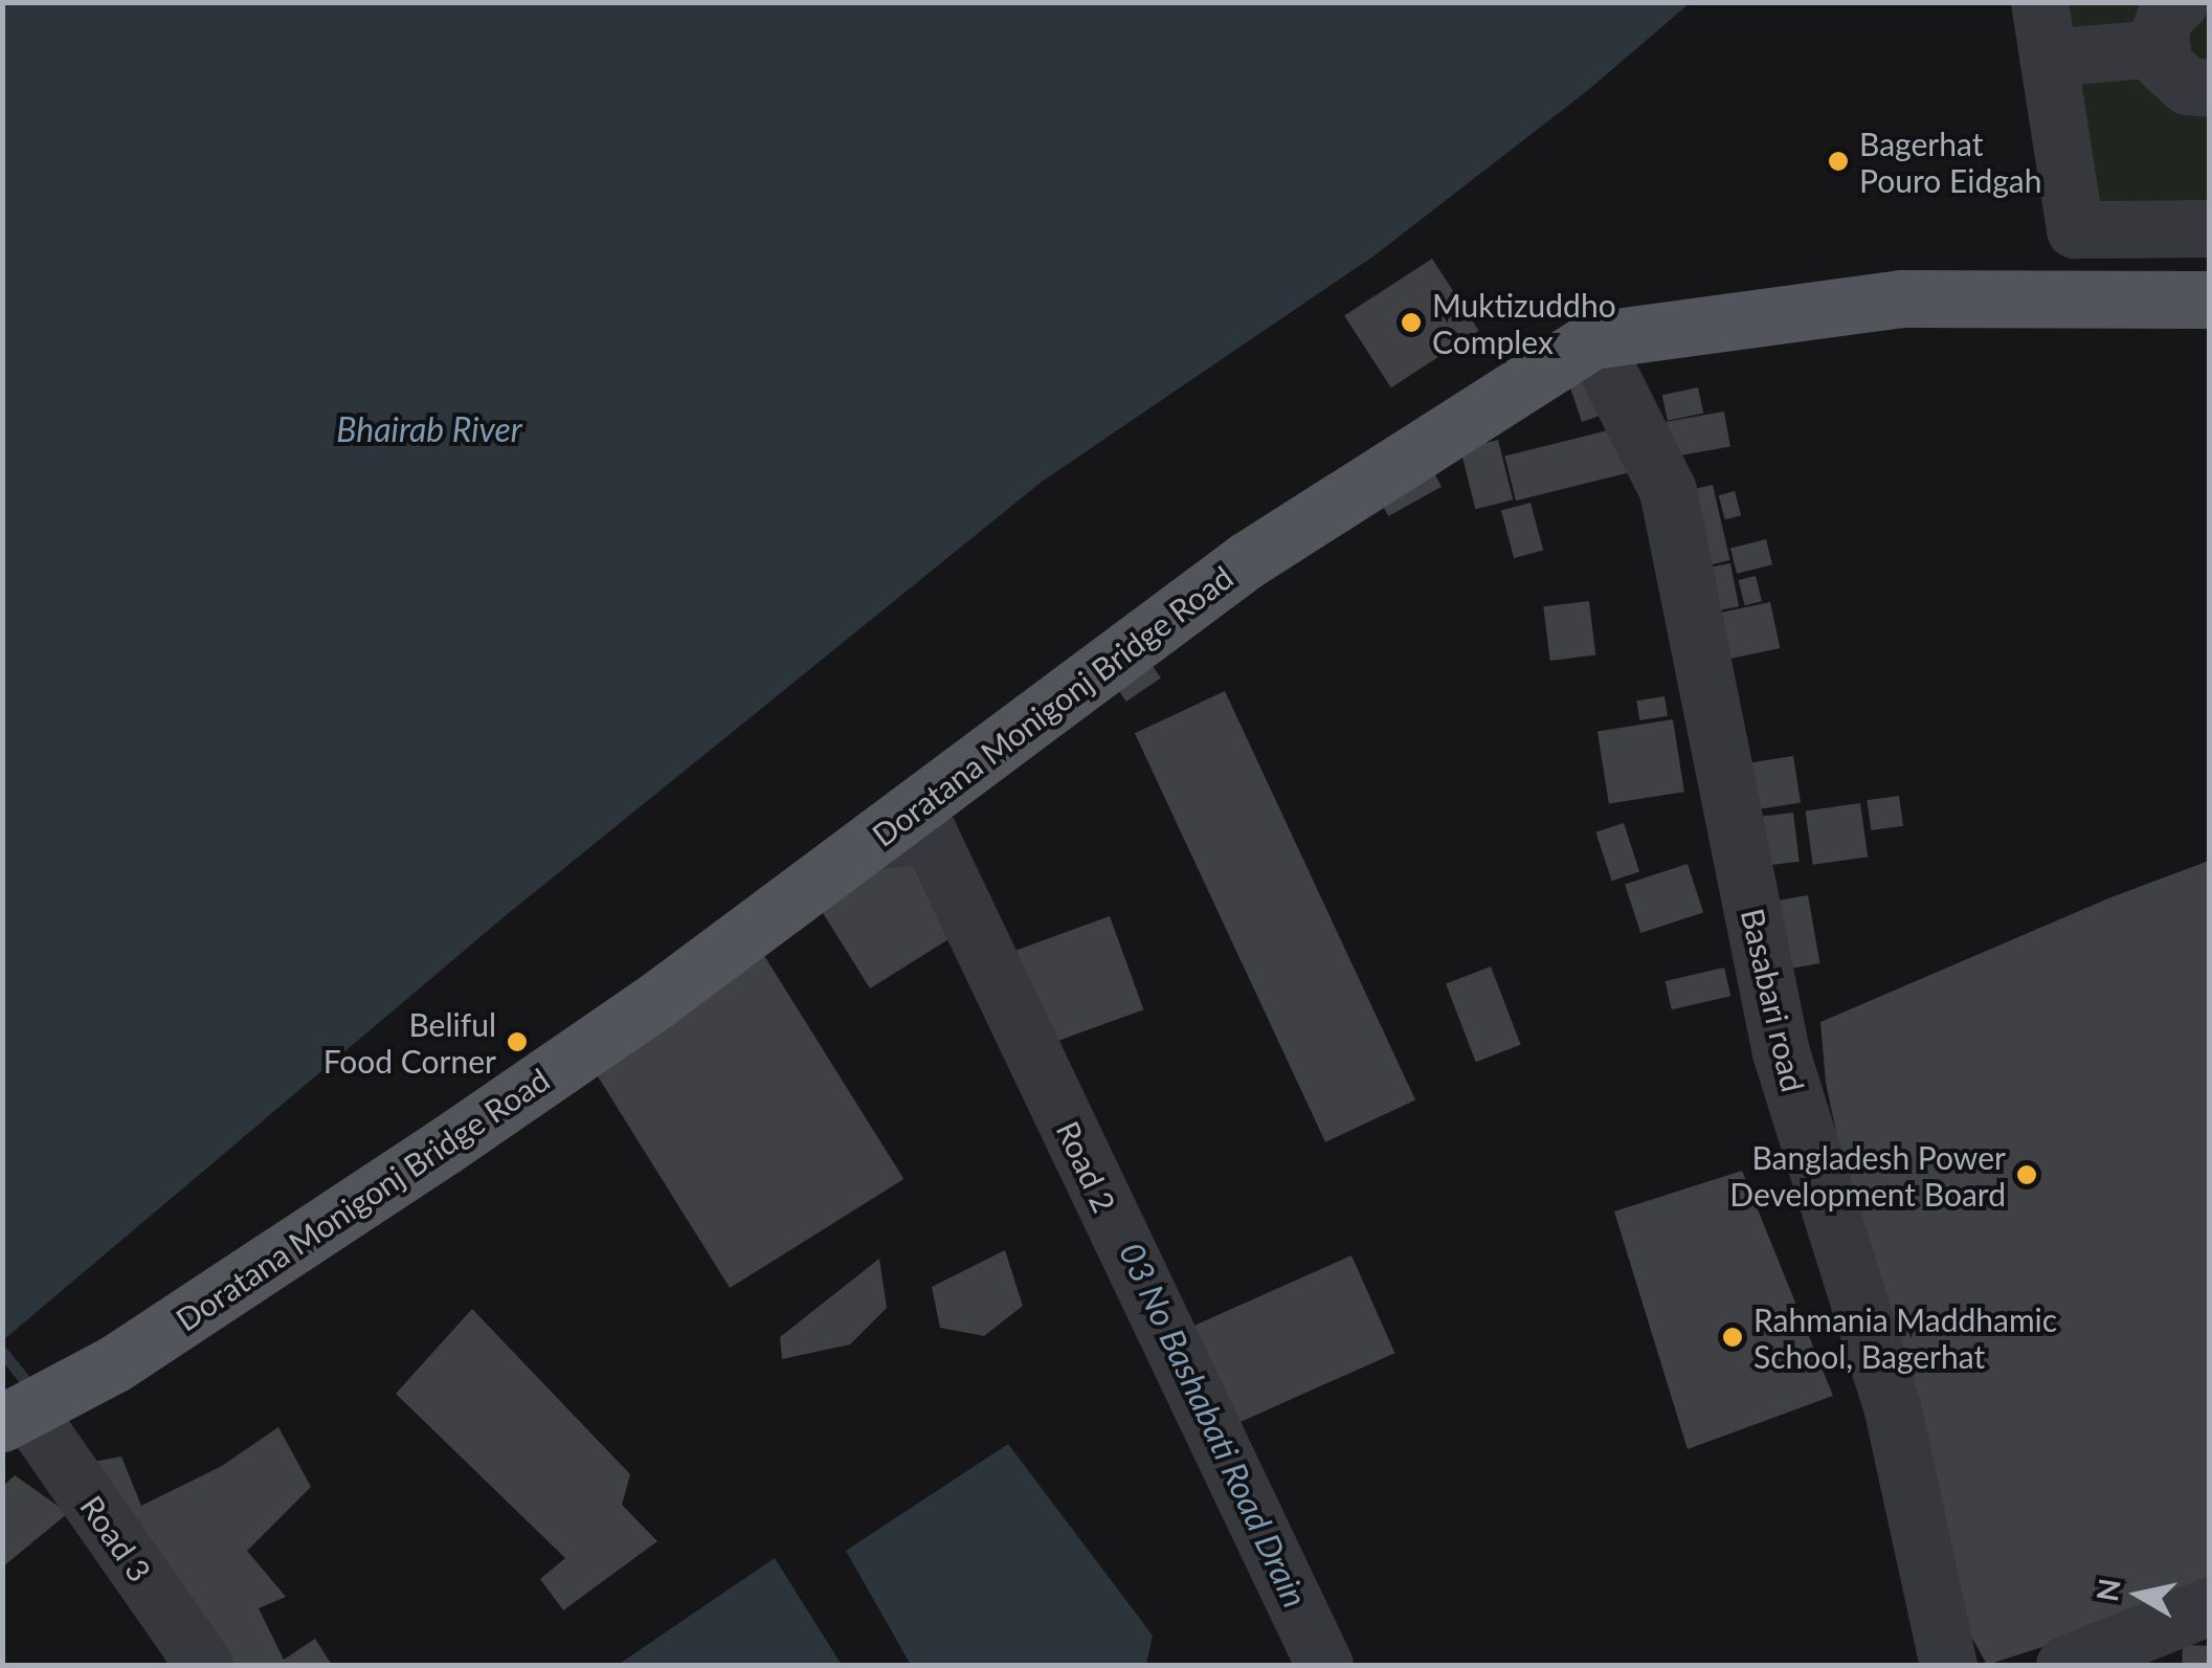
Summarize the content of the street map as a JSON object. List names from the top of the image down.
{
  "streets": {
    "main road": ["Doratana Monigonj Bridge Road"],
    "street": ["Basabari road", "Road 2", "Road 3"]
  },
  "crossings": [
    ["Doratana Monigonj Bridge Road", "Basabari road"],
    ["Doratana Monigonj Bridge Road", "Road 2"],
    ["Doratana Monigonj Bridge Road", "Road 3"]
  ],
  "water": ["Bhairab River", "03 No Bashabati Road Drain"],
  "places": [
    "Bagerhat Pouro Eidgah",
    "Muktizuddho Complex",
    "Beliful Food Corner",
    "Bangladesh Power Development Board",
    "Rahmania Maddhamic School, Bagerhat"
  ],
  "north": "left"
}
